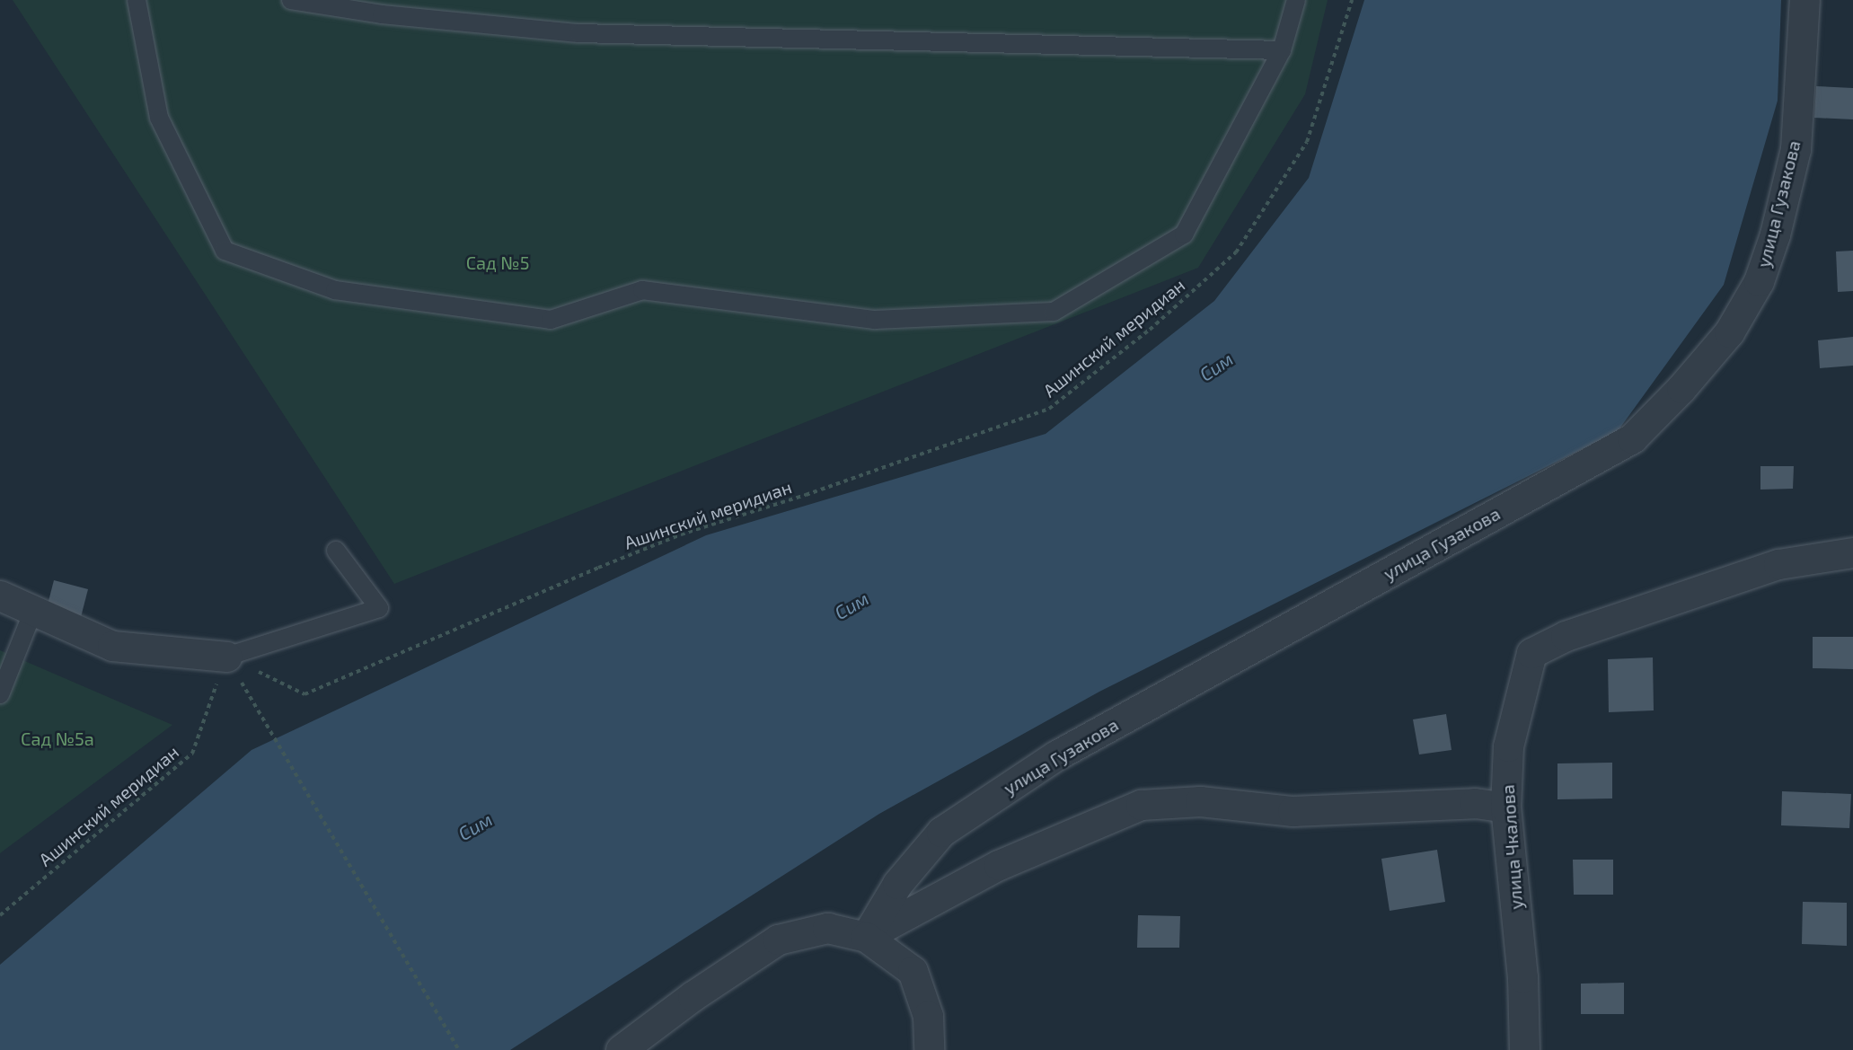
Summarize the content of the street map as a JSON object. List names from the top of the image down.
{
  "streets": {
    "street": ["улица Гузакова", "улица Чкалова"],
    "path": ["Ашинский меридиан"]
  },
  "water": ["Сим"],
  "parks": ["Сад №5", "Сад №5а"]
}
